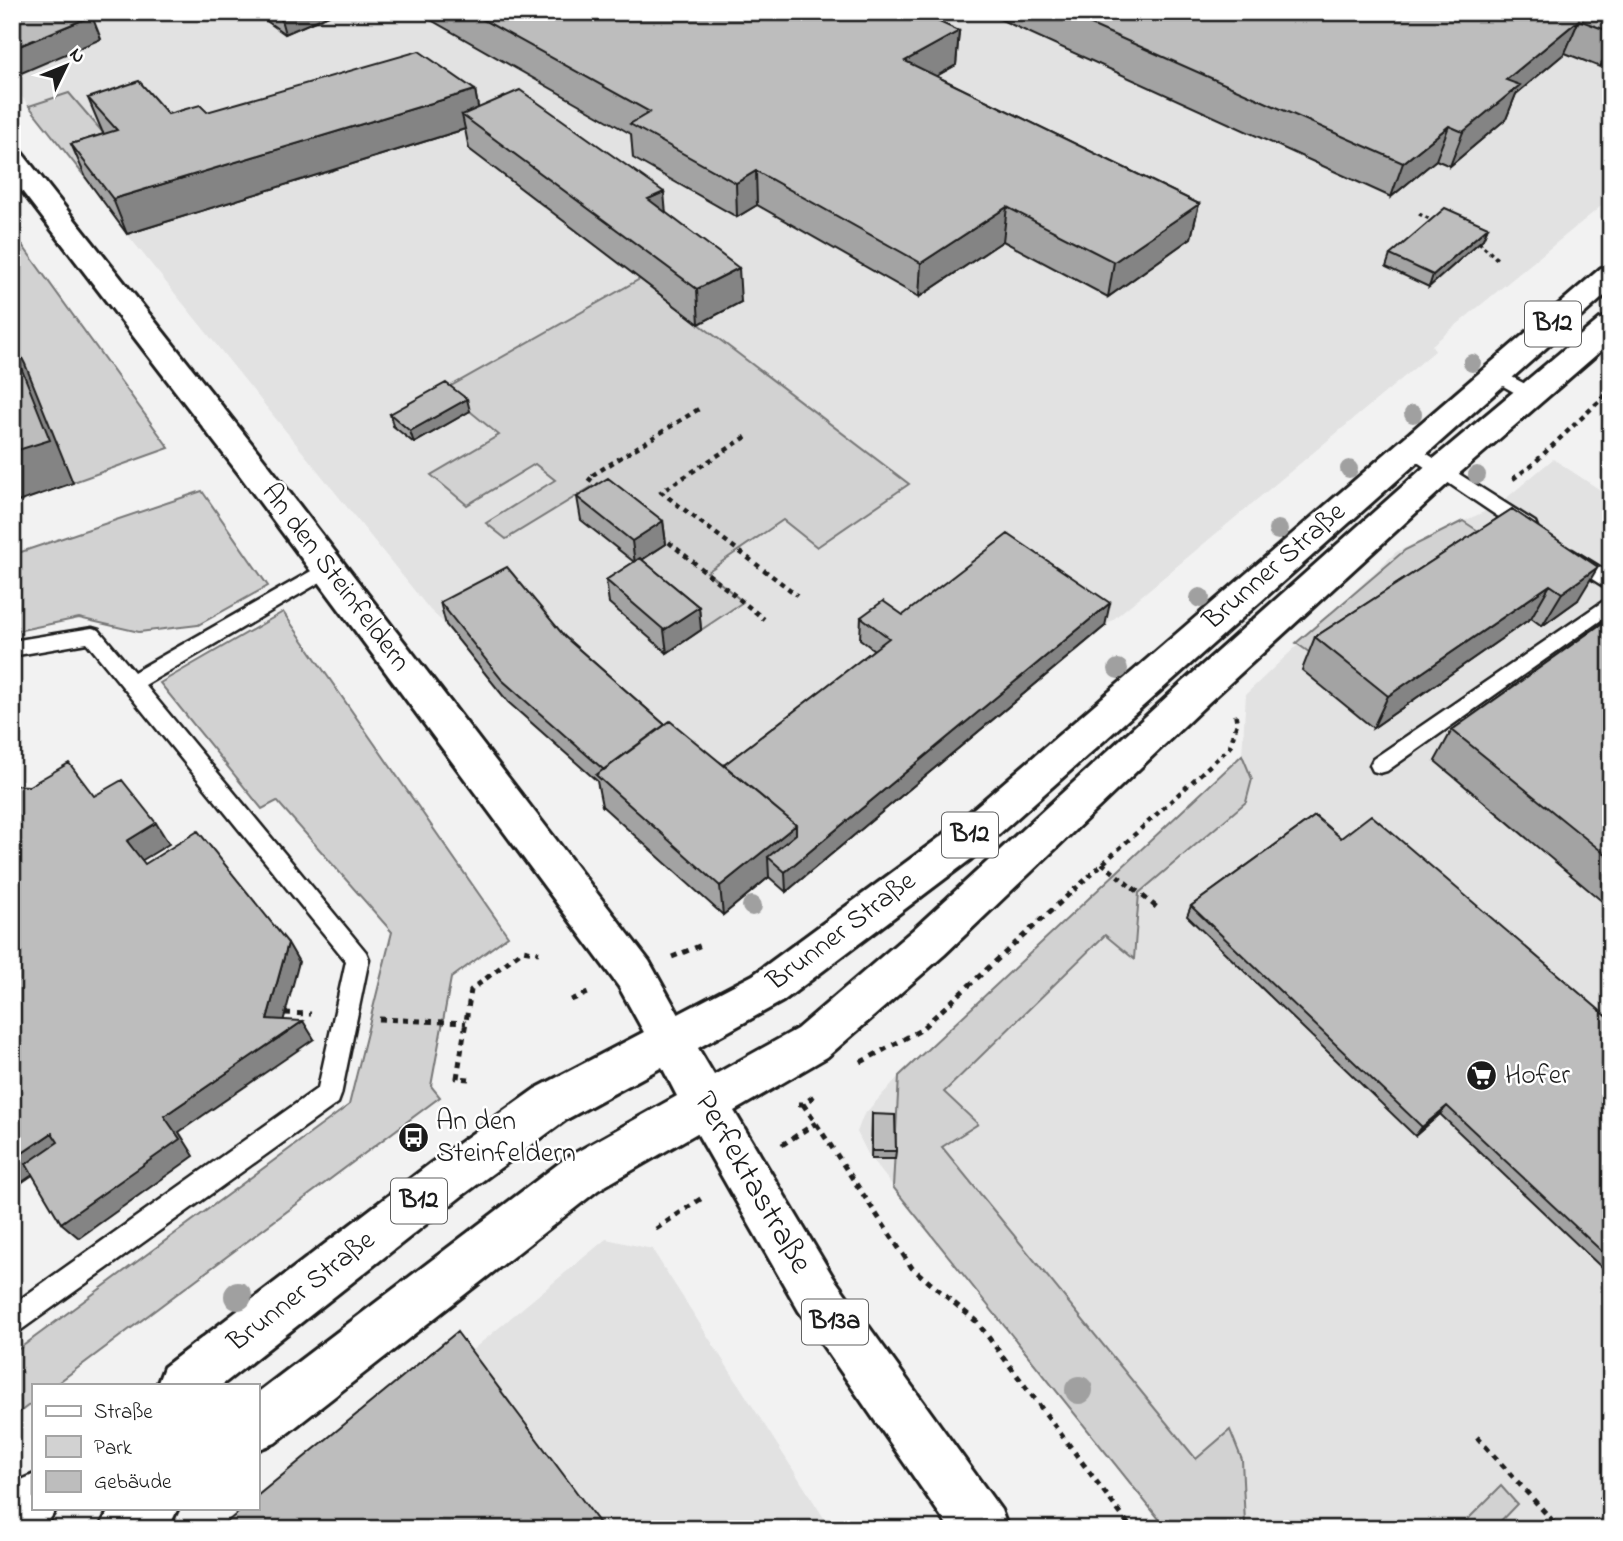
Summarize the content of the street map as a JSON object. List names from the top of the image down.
{
  "streets": {
    "main road": [
      "B12",
      "Brunner Straße",
      "An den Steinfeldern",
      "Perfektastraße",
      "B13a"
    ]
  },
  "crossings": [
    ["Brunner Straße", "An den Steinfeldern"],
    ["Brunner Straße", "Perfektastraße"],
    ["An den Steinfeldern", "Perfektastraße"]
  ],
  "places": {
    "supermarket": ["Hofer"],
    "bus stop": ["An den Steinfeldern"]
  },
  "legend": ["Straße", "Park", "Gebäude"],
  "north": "top right"
}
